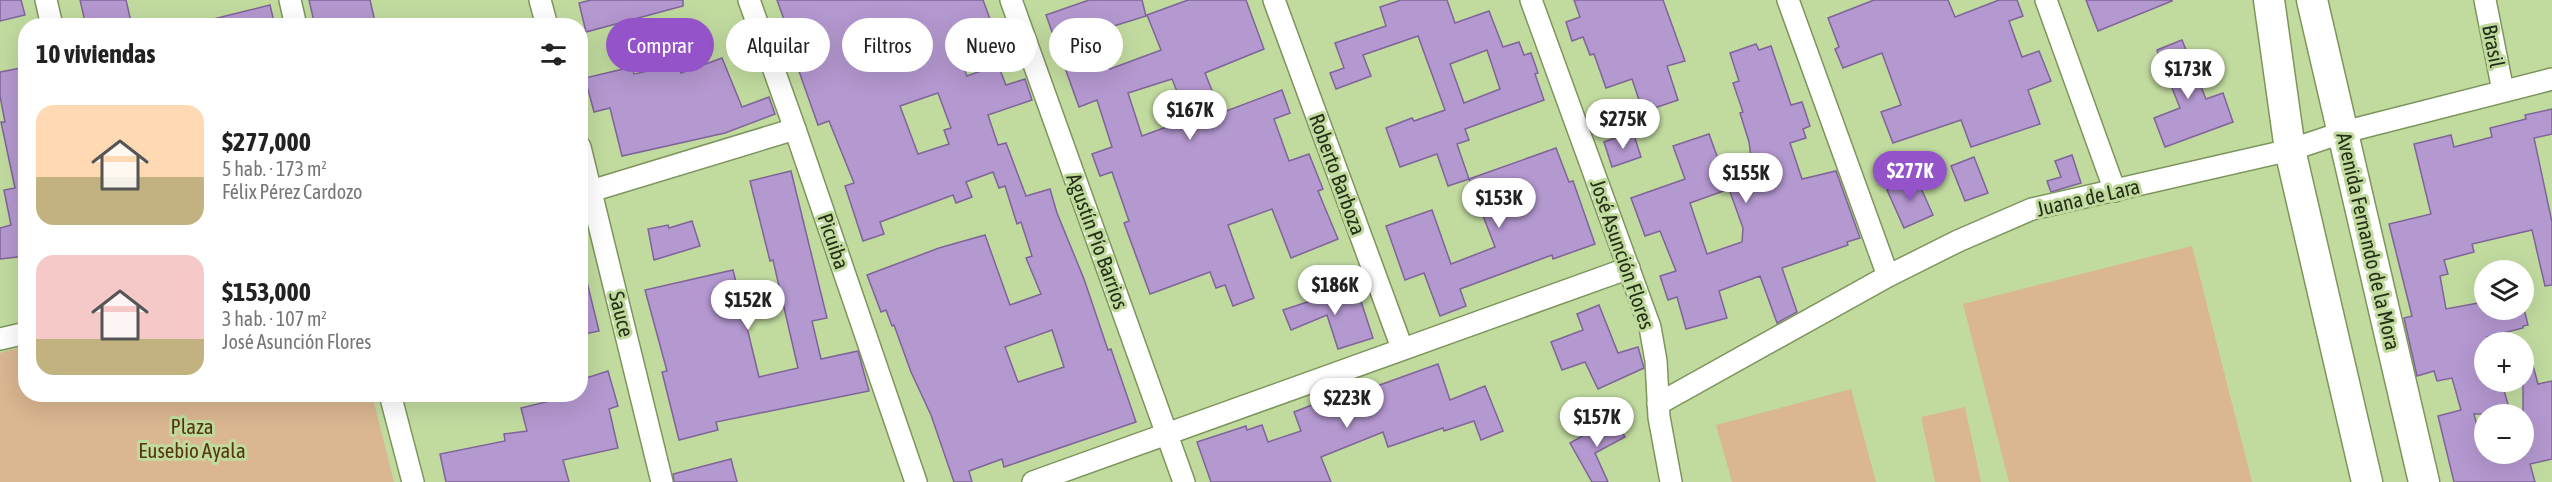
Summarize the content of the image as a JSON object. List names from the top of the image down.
{
  "streets": {
    "main road": ["Avenida Fernando de la Mora"],
    "street": [
      "Brasil",
      "Roberto Barboza",
      "Juana de Lara",
      "Picuiba",
      "Agustín Pío Barrios",
      "José Asunción Flores",
      "Sauce"
    ]
  },
  "crossings": [
    ["Brasil", "Juana de Lara"],
    ["Juana de Lara", "Avenida Fernando de la Mora"],
    ["Juana de Lara", "José Asunción Flores"]
  ],
  "parks": ["Plaza Eusebio Ayala"],
  "page": {
    "chip": [
      "Comprar",
      "Alquilar",
      "Filtros",
      "Nuevo",
      "Piso"
    ],
    "heading": "10 viviendas",
    "price": [
      "$173K",
      "$167K",
      "$275K",
      "$277K",
      "$155K",
      "$153K",
      "$186K",
      "$152K",
      "$223K",
      "$157K"
    ],
    "list": [
      {
        "name": "$277,000",
        "note": "5 hab. · 173 m² · Félix Pérez Cardozo"
      },
      {
        "name": "$153,000",
        "note": "3 hab. · 107 m² · José Asunción Flores"
      }
    ],
    "map_buttons": ["+", "−"]
  }
}
